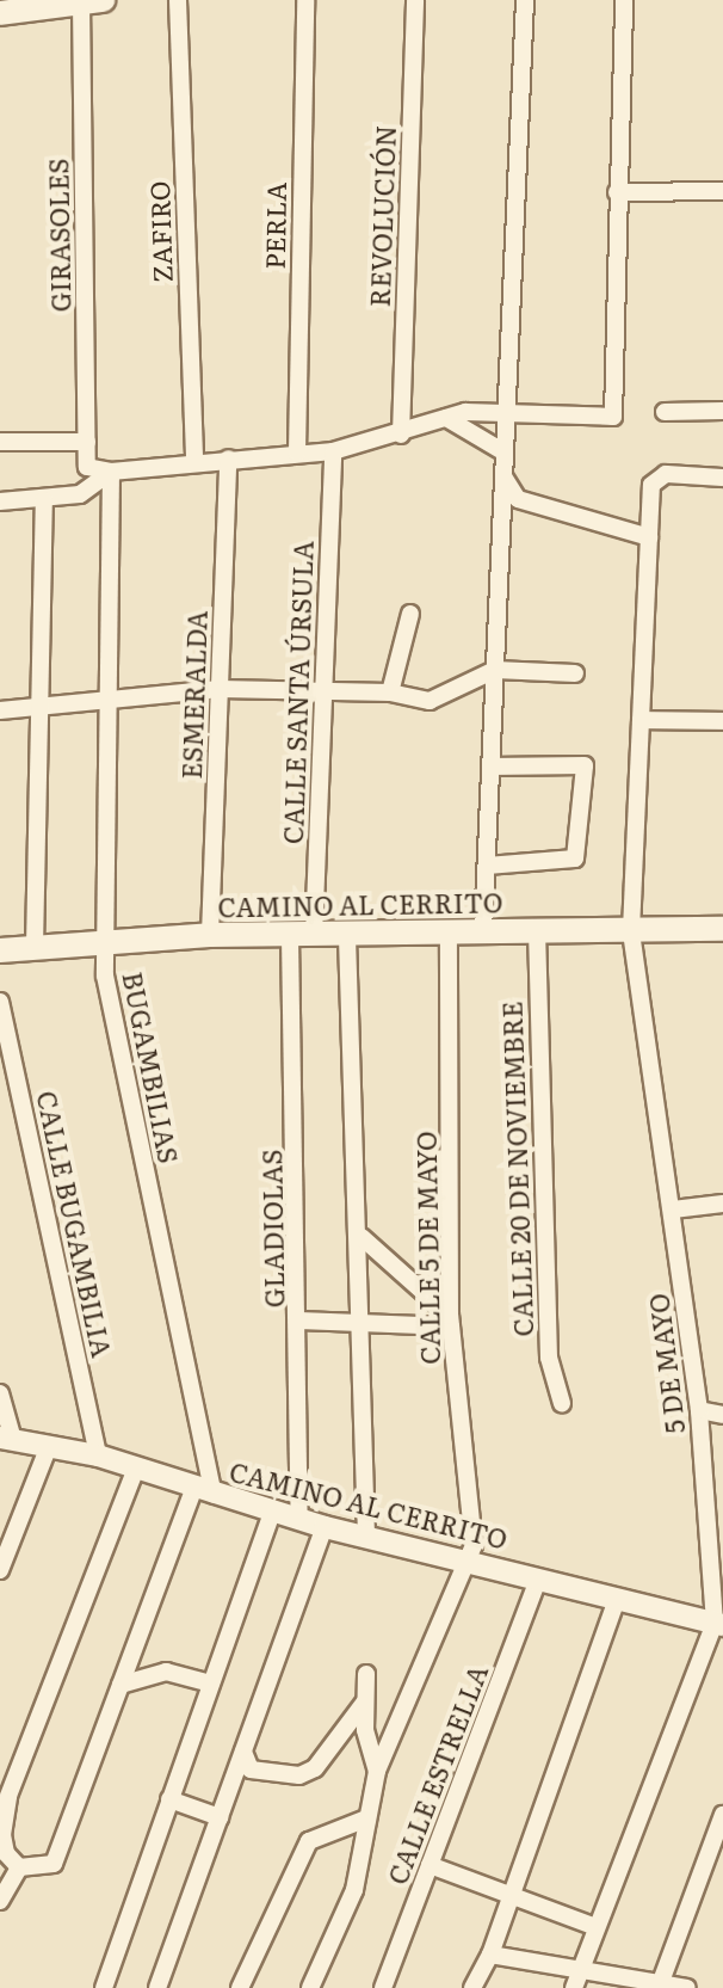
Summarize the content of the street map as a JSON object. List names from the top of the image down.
{
  "streets": {
    "main road": ["CAMINO AL CERRITO"],
    "street": [
      "REVOLUCIÓN",
      "PERLA",
      "ZAFIRO",
      "GIRASOLES",
      "CALLE SANTA ÚRSULA",
      "ESMERALDA",
      "BUGAMBILIAS",
      "CALLE 20 DE NOVIEMBRE",
      "CALLE BUGAMBILIA",
      "GLADIOLAS",
      "CALLE 5 DE MAYO",
      "5 DE MAYO",
      "CALLE ESTRELLA"
    ]
  },
  "crossings": [
    ["GIRASOLES", "BUGAMBILIAS"],
    ["CALLE SANTA ÚRSULA", "CAMINO AL CERRITO"],
    ["CALLE SANTA ÚRSULA", "GLADIOLAS"],
    ["ESMERALDA", "CAMINO AL CERRITO"],
    ["CAMINO AL CERRITO", "BUGAMBILIAS"],
    ["CAMINO AL CERRITO", "CALLE 20 DE NOVIEMBRE"],
    ["CAMINO AL CERRITO", "CALLE BUGAMBILIA"],
    ["CAMINO AL CERRITO", "GLADIOLAS"],
    ["CAMINO AL CERRITO", "CALLE 5 DE MAYO"],
    ["CAMINO AL CERRITO", "5 DE MAYO"],
    ["CAMINO AL CERRITO", "CALLE ESTRELLA"]
  ]
}
